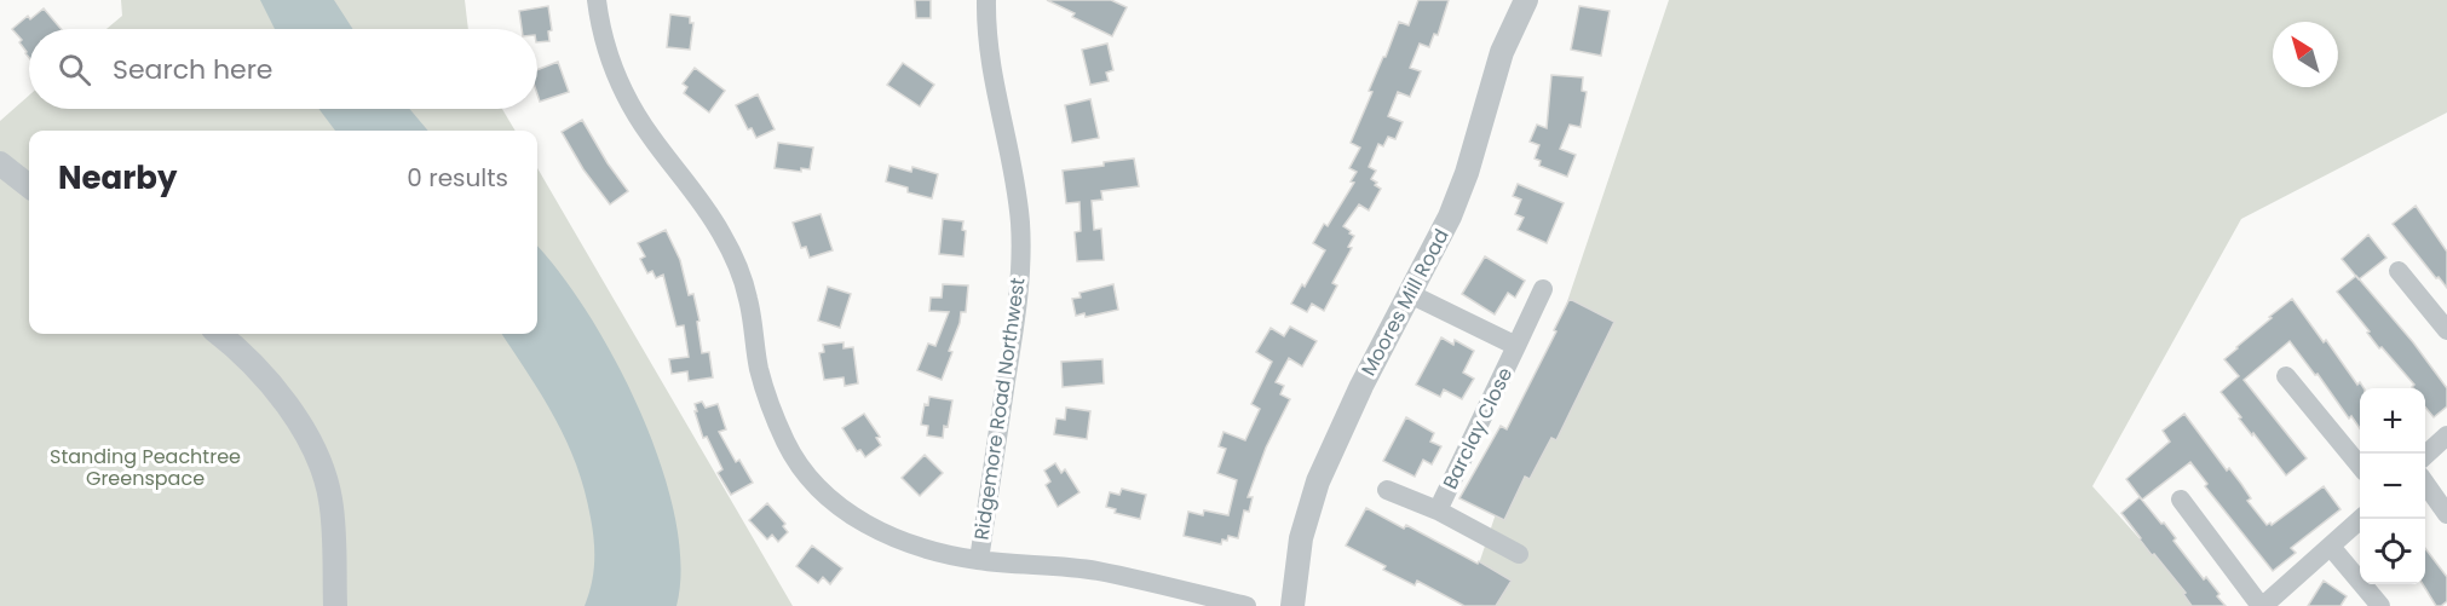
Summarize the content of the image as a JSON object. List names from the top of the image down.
{
  "streets": {
    "street": ["Moores Mill Road", "Ridgemore Road Northwest", "Barclay Close"]
  },
  "crossings": [
    ["Moores Mill Road", "Barclay Close"]
  ],
  "parks": ["Standing Peachtree Greenspace"],
  "north": "top left",
  "page": {
    "search": "Search here",
    "heading": ["Nearby", "0 results"],
    "map_buttons": ["+", "−"]
  }
}
